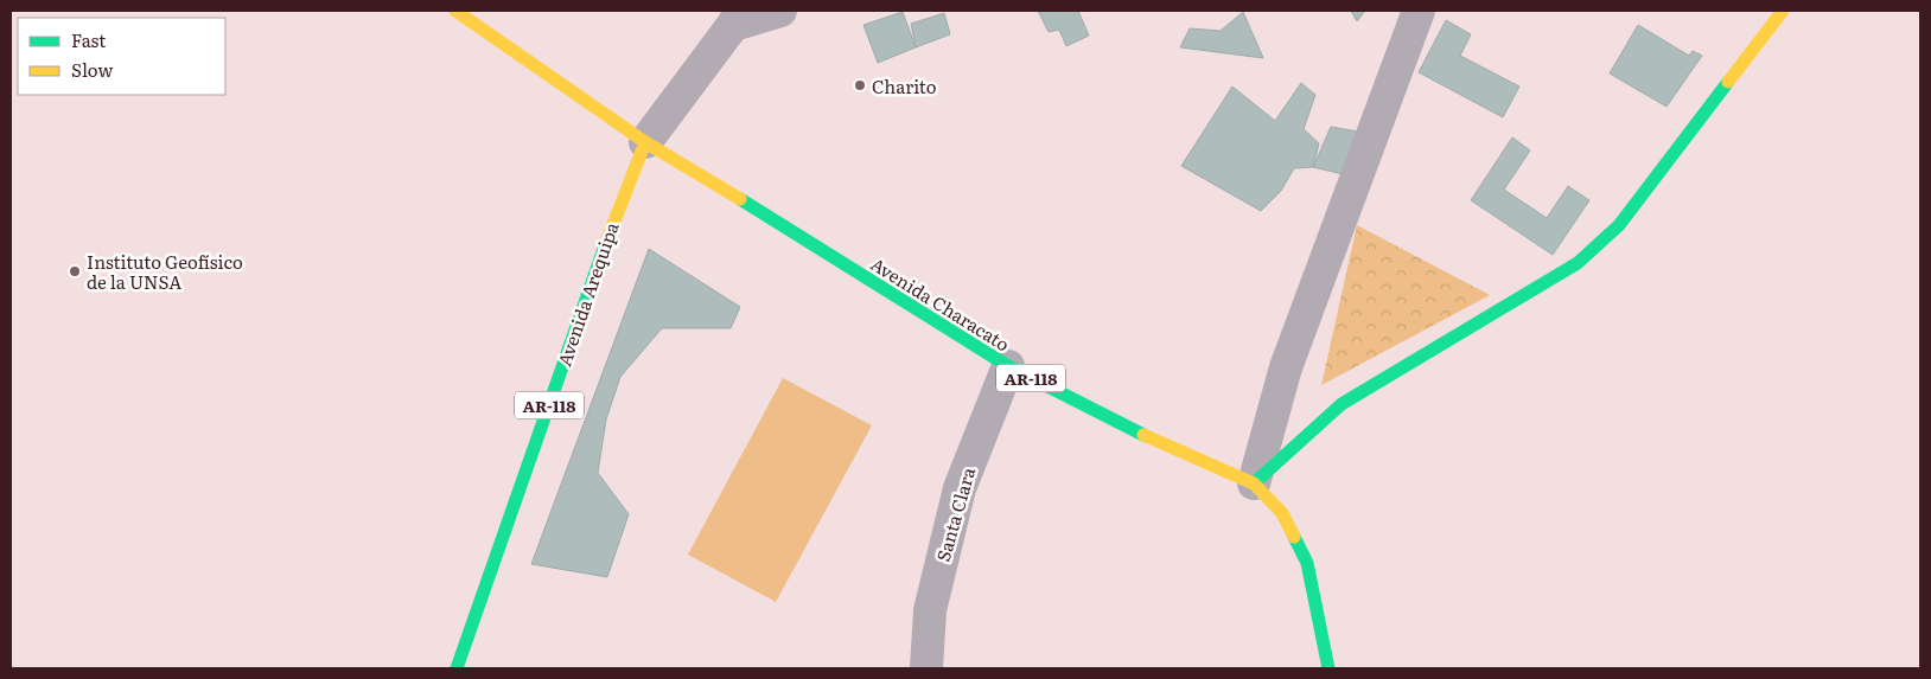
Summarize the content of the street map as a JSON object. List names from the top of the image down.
{
  "streets": {
    "main road": ["Avenida Arequipa", "Avenida Characato", "AR-118"],
    "street": ["Santa Clara"]
  },
  "crossings": [
    ["Avenida Arequipa", "Avenida Characato"],
    ["Avenida Characato", "Santa Clara"]
  ],
  "places": ["Charito", "Instituto Geofísico de la UNSA"],
  "legend": ["Fast", "Slow"]
}
